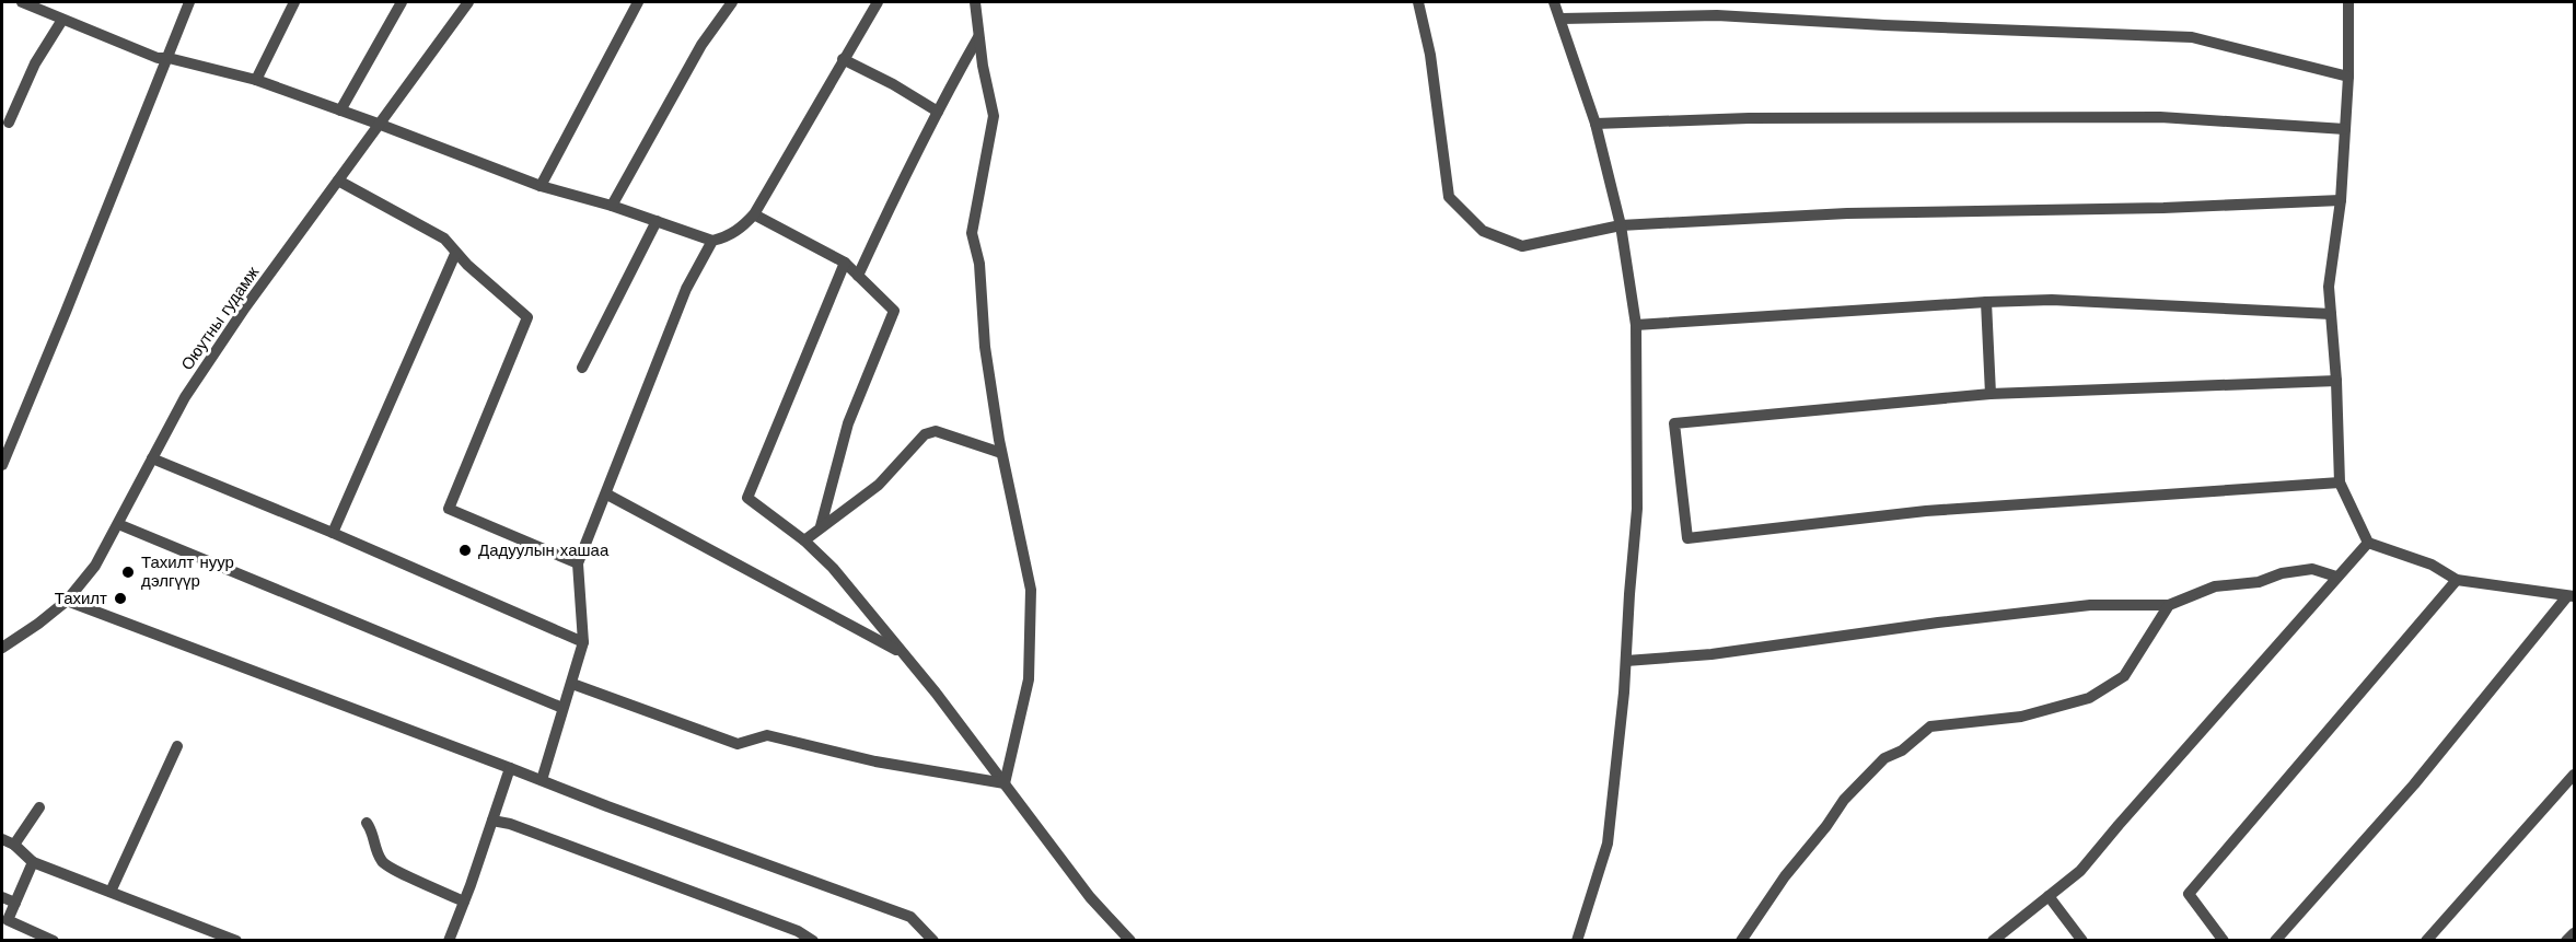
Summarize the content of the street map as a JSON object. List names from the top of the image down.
{
  "streets": {
    "street": ["Оюутны гудамж"]
  },
  "places": ["Дадуулын хашаа", "Тахилт нуур дэлгүүр", "Тахилт"]
}
